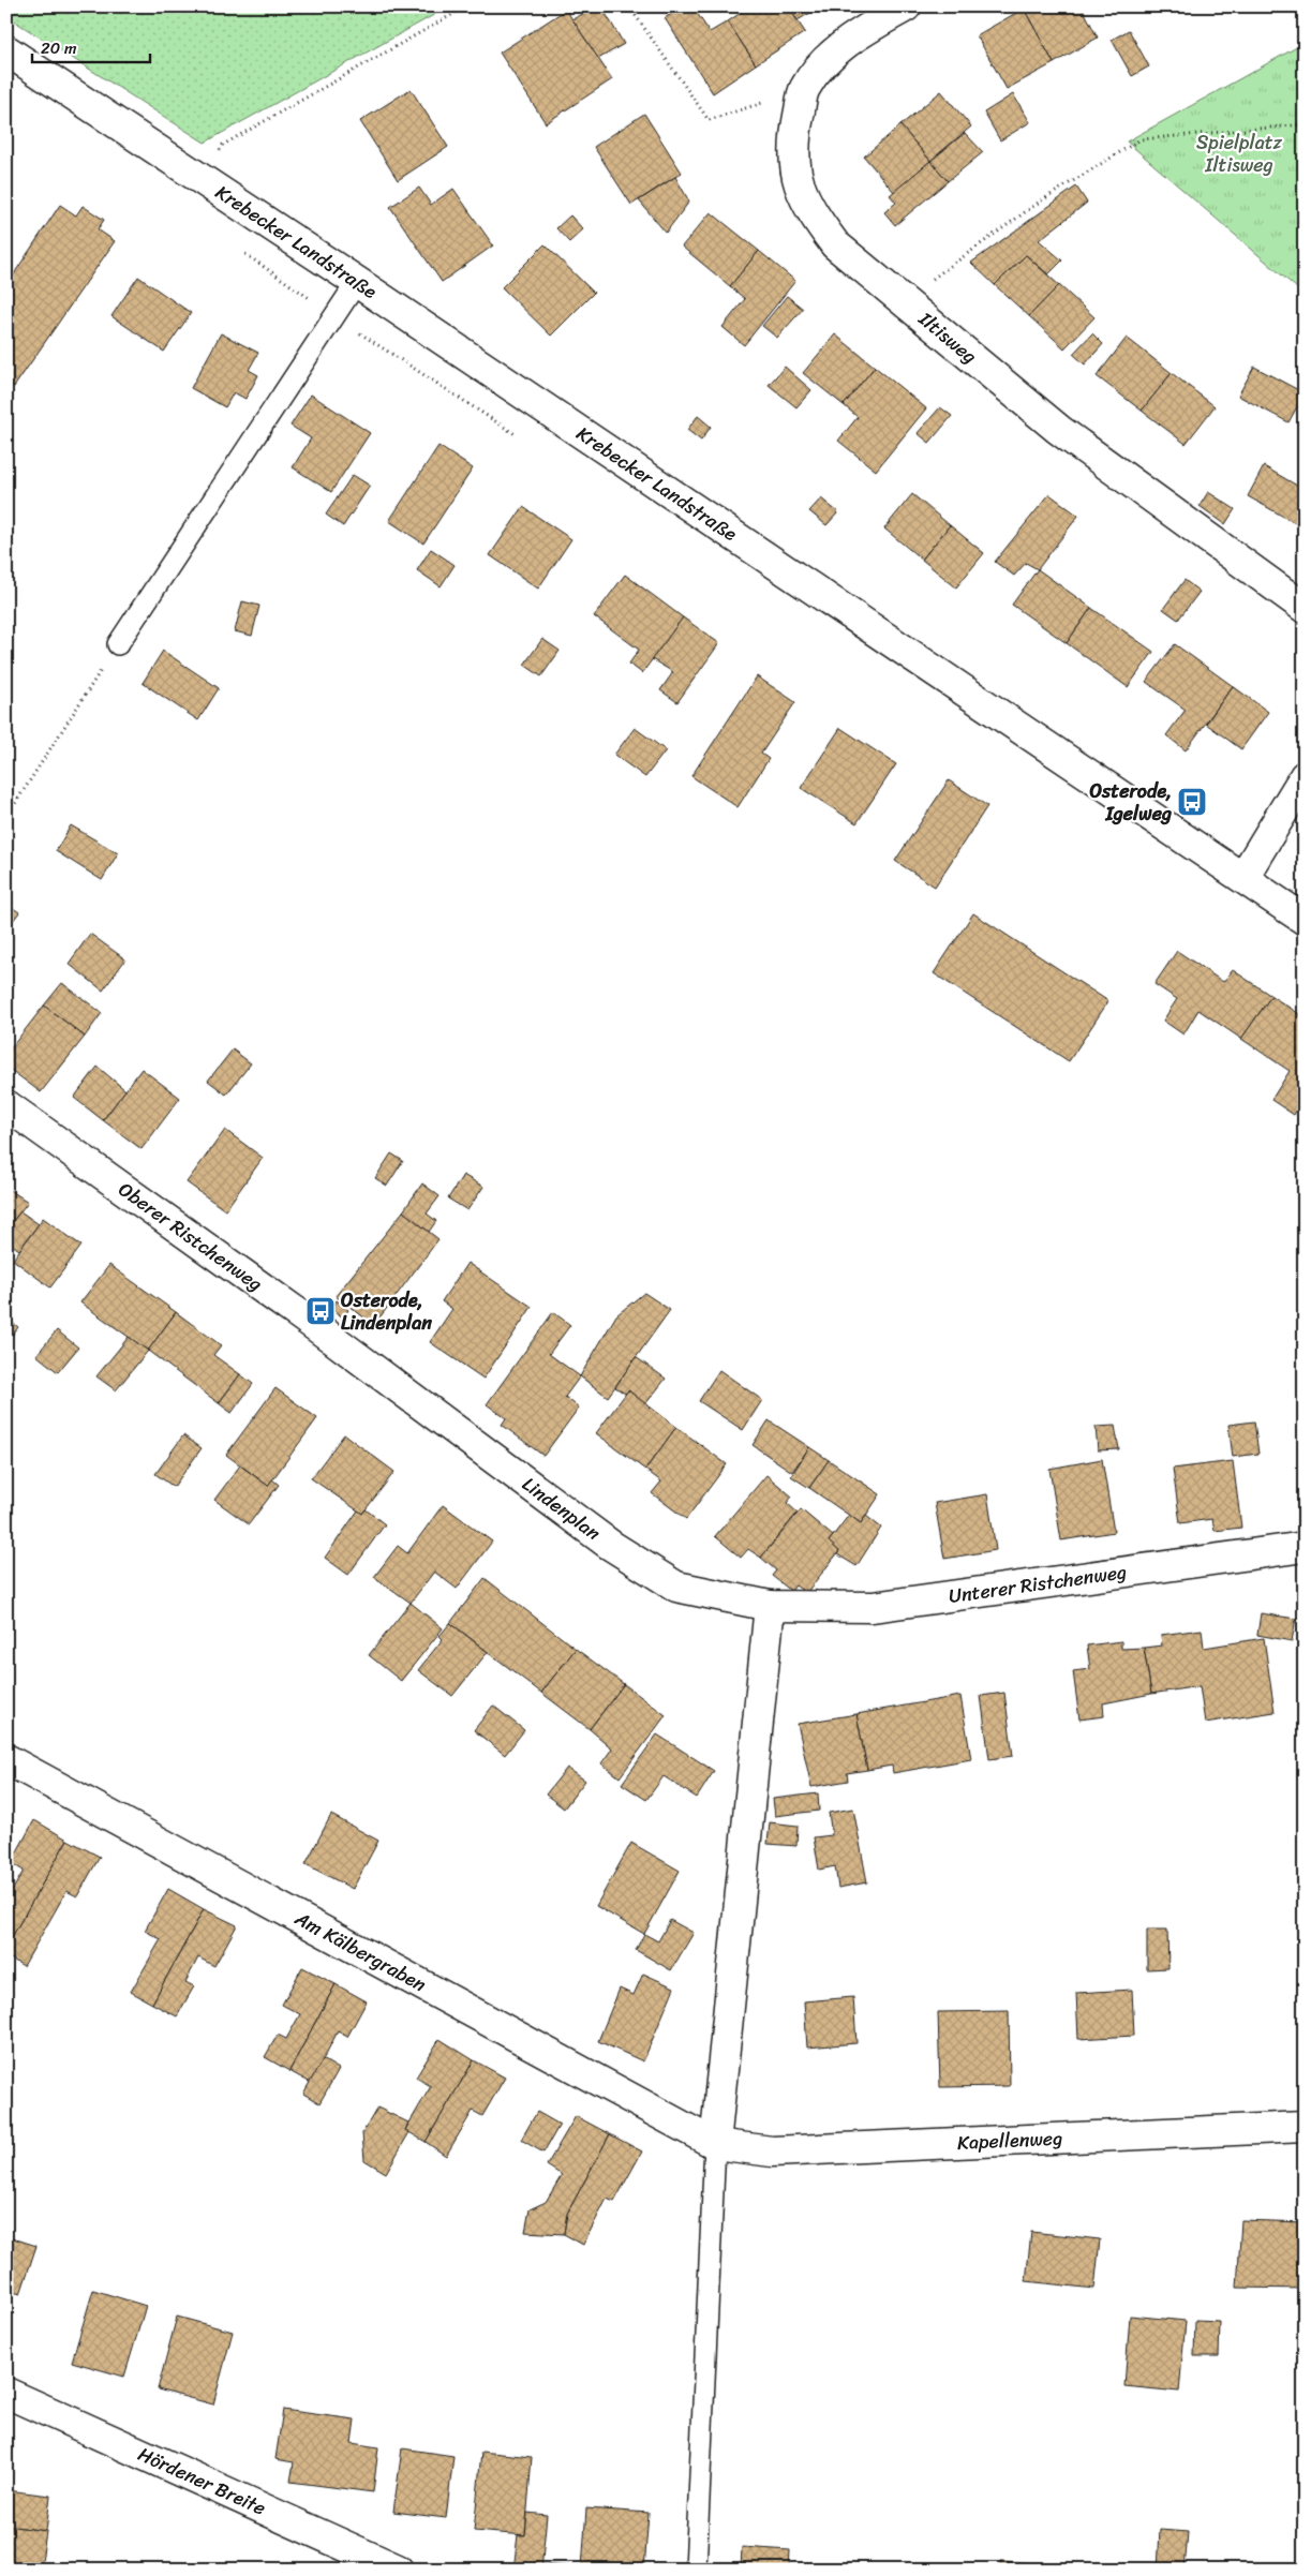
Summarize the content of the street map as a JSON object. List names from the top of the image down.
{
  "streets": {
    "street": [
      "Krebecker Landstraße",
      "Iltisweg",
      "Oberer Ristchenweg",
      "Lindenplan",
      "Unterer Ristchenweg",
      "Am Kälbergraben",
      "Kapellenweg",
      "Hördener Breite"
    ]
  },
  "crossings": [
    ["Oberer Ristchenweg", "Lindenplan"],
    ["Lindenplan", "Unterer Ristchenweg"],
    ["Am Kälbergraben", "Kapellenweg"]
  ],
  "parks": ["Spielplatz Iltisweg"],
  "places": {
    "bus stop": ["Osterode, Igelweg", "Osterode, Lindenplan"]
  },
  "scale_bar": "20 m"
}
